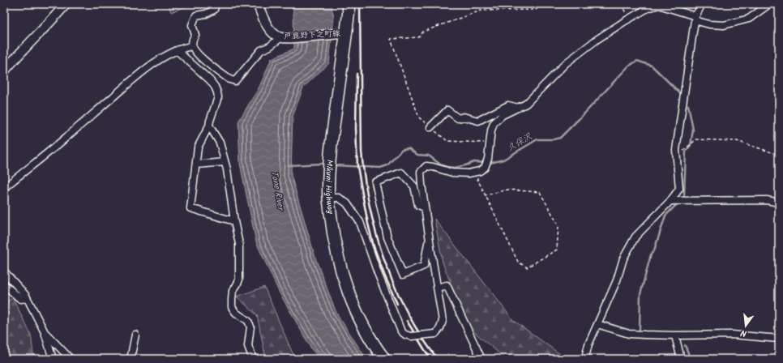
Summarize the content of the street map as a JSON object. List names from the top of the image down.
{
  "streets": {
    "highway": ["Mikuni Highway"],
    "main road": ["戸鹿野下之町線"]
  },
  "crossings": [
    ["戸鹿野下之町線", "Mikuni Highway"]
  ],
  "water": ["久保沢", "Tone River"],
  "north": "bottom"
}
